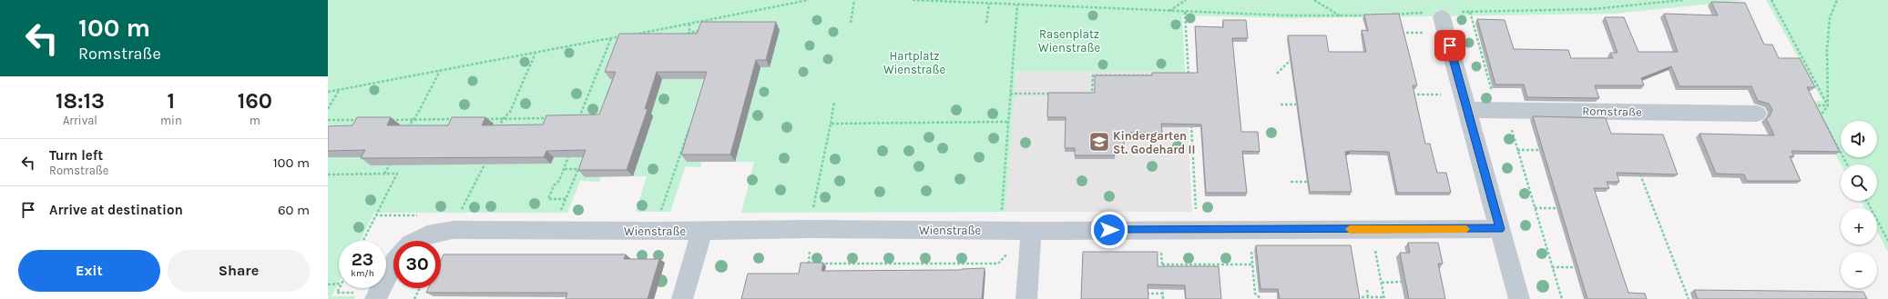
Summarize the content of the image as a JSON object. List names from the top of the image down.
{
  "streets": {
    "street": ["Romstraße", "Wienstraße"]
  },
  "parks": ["Rasenplatz Wienstraße", "Hartplatz Wienstraße"],
  "places": {
    "school or university": ["Kindergarten St. Godehard II"]
  },
  "page": {
    "turn": ["100 m", "Romstraße"],
    "eta": [
      "18:13",
      "Arrival",
      "1",
      "min",
      "160",
      "m"
    ],
    "map_buttons": ["+", "−"],
    "list": [
      {
        "name": "Turn left",
        "note": "Romstraße",
        "value": "100 m"
      },
      {
        "name": "Arrive at destination",
        "value": "60 m"
      }
    ],
    "speed": "23 km/h",
    "limit": "30",
    "buttons": ["Exit", "Share"]
  }
}
